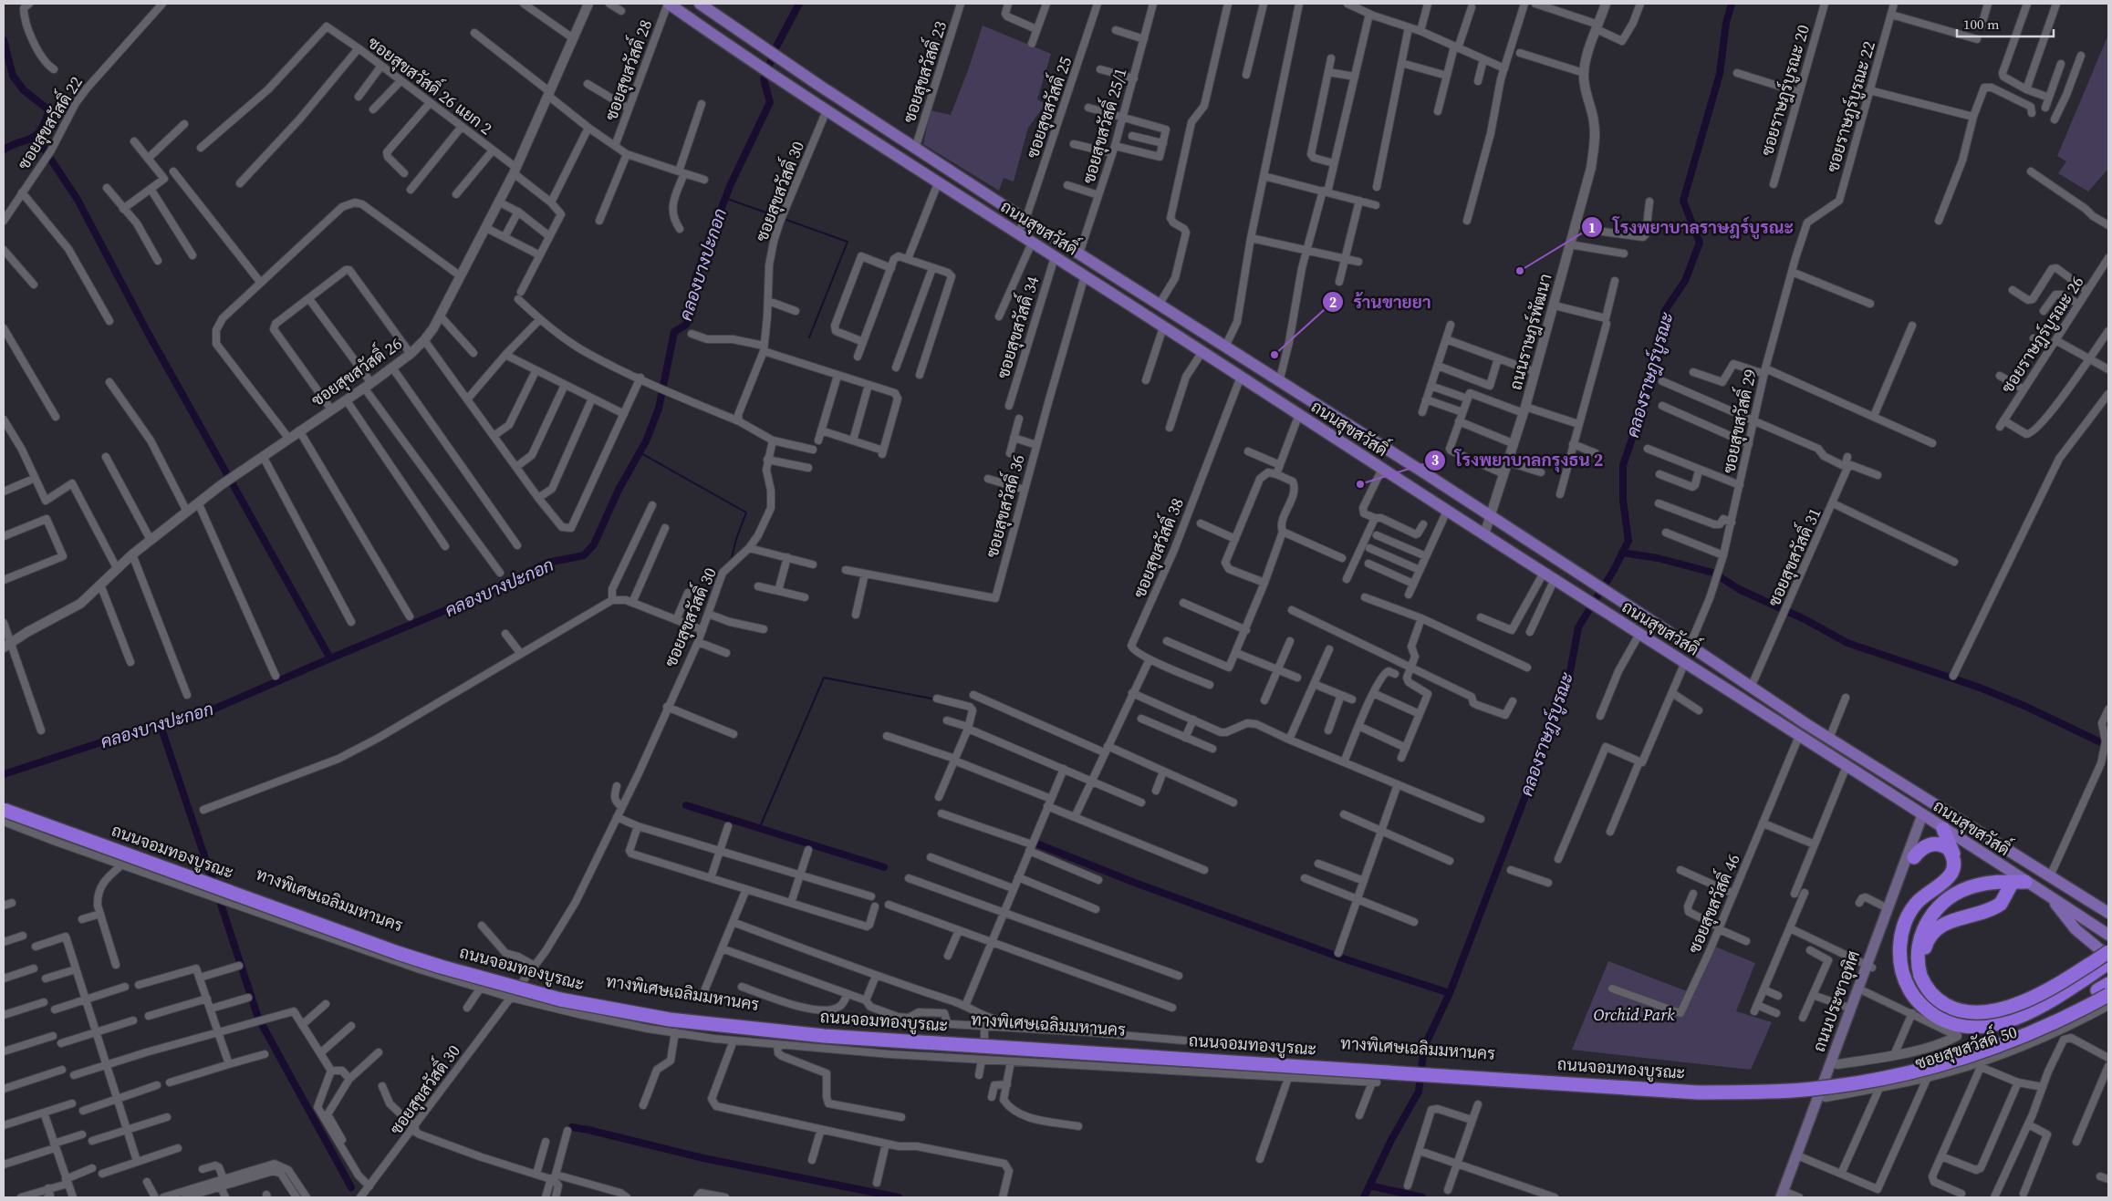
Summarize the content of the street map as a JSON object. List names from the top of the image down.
{
  "streets": {
    "highway": ["ทางพิเศษเฉลิมมหานคร"],
    "main road": ["ถนนสุขสวัสดิ์", "ถนนประชาอุทิศ"],
    "street": [
      "ซอยสุขสวัสดิ์ 28",
      "ซอยสุขสวัสดิ์ 23",
      "ซอยสุขสวัสดิ์ 26 แยก 2",
      "ซอยราษฎร์บูรณะ 20",
      "ซอยราษฎร์บูรณะ 22",
      "ซอยสุขสวัสดิ์ 25",
      "ซอยสุขสวัสดิ์ 22",
      "ซอยสุขสวัสดิ์ 25/1",
      "ซอยสุขสวัสดิ์ 30",
      "ซอยสุขสวัสดิ์ 34",
      "ถนนราษฎร์พัฒนา",
      "ซอยราษฎร์บูรณะ 26",
      "ซอยสุขสวัสดิ์ 26",
      "ซอยสุขสวัสดิ์ 29",
      "ซอยสุขสวัสดิ์ 36",
      "ซอยสุขสวัสดิ์ 38",
      "ซอยสุขสวัสดิ์ 31",
      "ถนนจอมทองบูรณะ",
      "ซอยสุขสวัสดิ์ 46",
      "ซอยสุขสวัสดิ์ 50"
    ]
  },
  "crossings": [
    ["ซอยสุขสวัสดิ์ 28", "ถนนสุขสวัสดิ์"],
    ["ซอยสุขสวัสดิ์ 23", "ถนนสุขสวัสดิ์"],
    ["ซอยสุขสวัสดิ์ 26 แยก 2", "ซอยสุขสวัสดิ์ 26"],
    ["ซอยราษฎร์บูรณะ 22", "ซอยสุขสวัสดิ์ 29"],
    ["ซอยสุขสวัสดิ์ 25", "ถนนสุขสวัสดิ์"],
    ["ซอยสุขสวัสดิ์ 25/1", "ถนนสุขสวัสดิ์"],
    ["ซอยสุขสวัสดิ์ 30", "ถนนสุขสวัสดิ์"],
    ["ซอยสุขสวัสดิ์ 30", "ถนนจอมทองบูรณะ"],
    ["ถนนสุขสวัสดิ์", "ซอยสุขสวัสดิ์ 34"],
    ["ถนนสุขสวัสดิ์", "ถนนราษฎร์พัฒนา"],
    ["ถนนสุขสวัสดิ์", "ซอยสุขสวัสดิ์ 29"],
    ["ถนนสุขสวัสดิ์", "ซอยสุขสวัสดิ์ 36"],
    ["ถนนสุขสวัสดิ์", "ซอยสุขสวัสดิ์ 38"],
    ["ถนนสุขสวัสดิ์", "ซอยสุขสวัสดิ์ 31"],
    ["ถนนสุขสวัสดิ์", "ซอยสุขสวัสดิ์ 46"],
    ["ถนนสุขสวัสดิ์", "ถนนประชาอุทิศ"],
    ["ถนนจอมทองบูรณะ", "ถนนประชาอุทิศ"],
    ["ถนนประชาอุทิศ", "ซอยสุขสวัสดิ์ 50"]
  ],
  "water": ["คลองบางปะกอก", "คลองราษฎร์บูรณะ"],
  "parks": ["Orchid Park"],
  "places": ["โรงพยาบาลราษฎร์บูรณะ", "ร้านขายยา", "โรงพยาบาลกรุงธน 2"],
  "scale_bar": "100 m"
}
